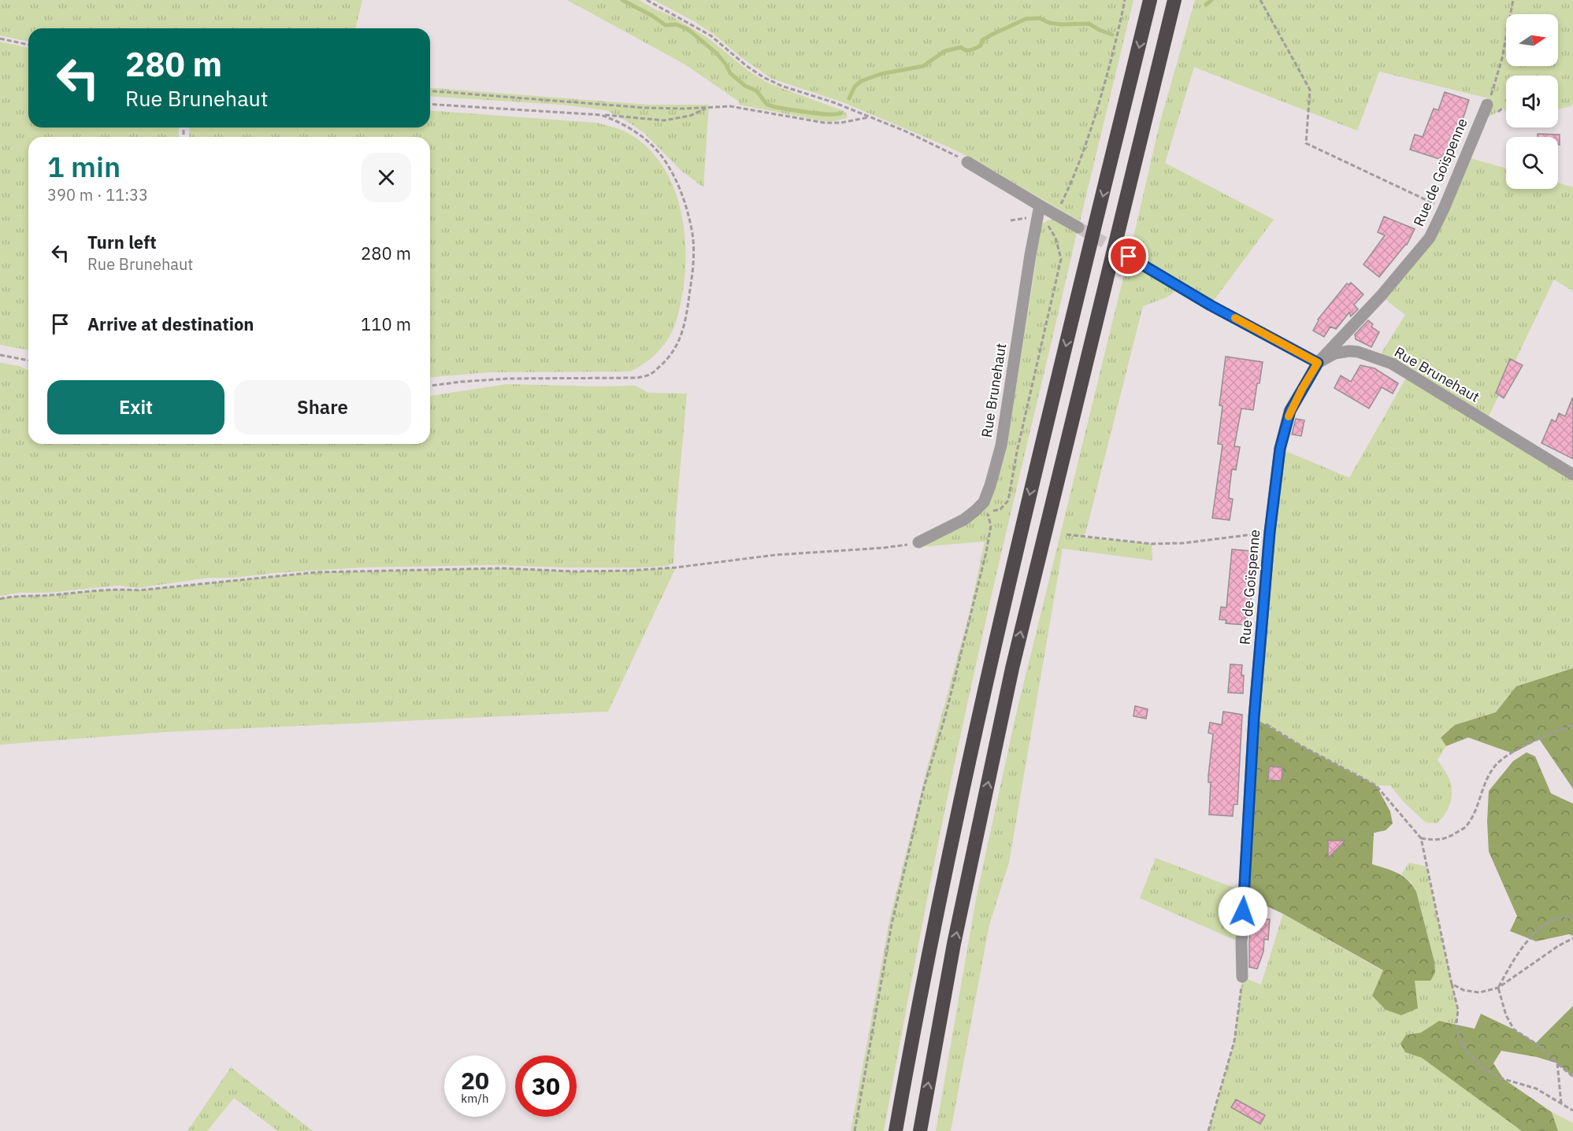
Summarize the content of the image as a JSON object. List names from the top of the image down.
{
  "streets": {
    "street": ["Rue de Goïspenne", "Rue Brunehaut"]
  },
  "crossings": [
    ["Rue de Goïspenne", "Rue Brunehaut"]
  ],
  "north": "right",
  "page": {
    "turn": ["280 m", "Rue Brunehaut"],
    "heading": ["1 min", "390 m · 11:33"],
    "list": [
      {
        "name": "Turn left",
        "note": "Rue Brunehaut",
        "value": "280 m"
      },
      {
        "name": "Arrive at destination",
        "value": "110 m"
      }
    ],
    "buttons": ["Exit", "Share"],
    "speed": "20 km/h",
    "limit": "30"
  }
}
